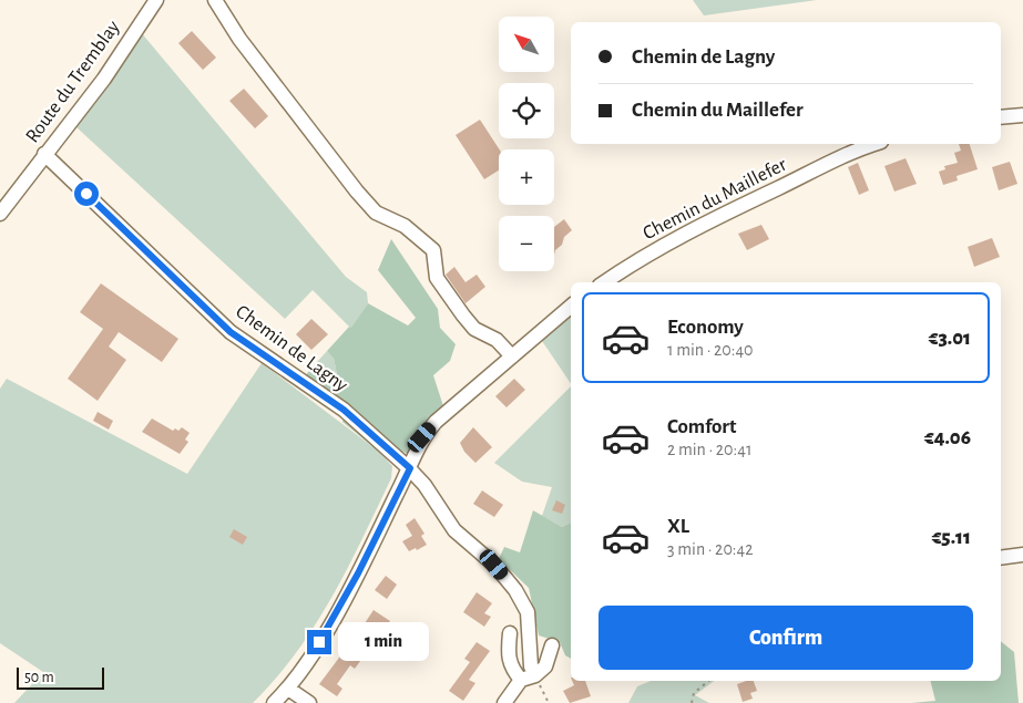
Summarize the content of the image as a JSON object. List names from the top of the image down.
{
  "streets": {
    "street": ["Route du Tremblay", "Chemin du Maillefer", "Chemin de Lagny"]
  },
  "crossings": [
    ["Route du Tremblay", "Chemin de Lagny"]
  ],
  "scale_bar": "50 m",
  "north": "top left",
  "page": {
    "map_buttons": ["+", "−"],
    "banner": ["Chemin de Lagny", "Chemin du Maillefer"],
    "list": [
      {
        "name": "Economy",
        "note": "1 min · 20:40",
        "value": "€3.01"
      },
      {
        "name": "Comfort",
        "note": "2 min · 20:41",
        "value": "€4.06"
      },
      {
        "name": "XL",
        "note": "3 min · 20:42",
        "value": "€5.11"
      }
    ],
    "buttons": "Confirm",
    "bubble": "1 min",
    "scale": "50 m"
  }
}
